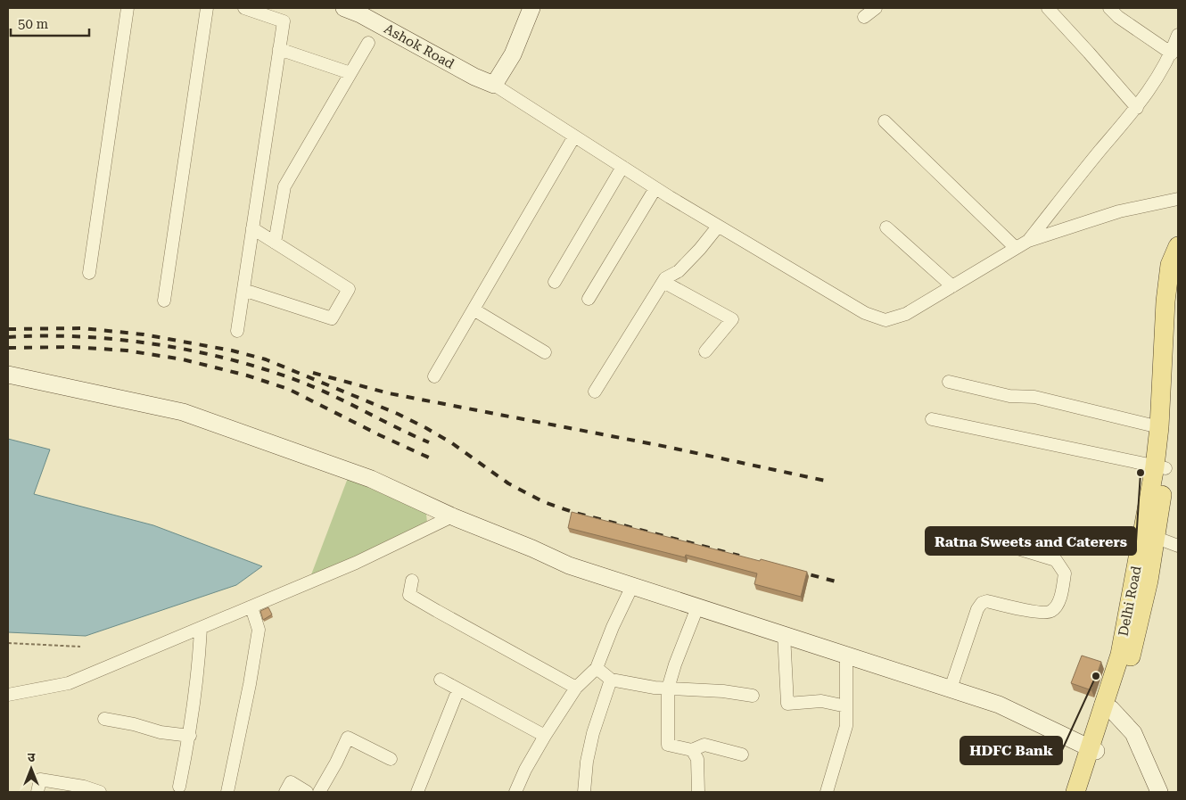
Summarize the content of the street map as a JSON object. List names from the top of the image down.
{
  "streets": {
    "main road": ["Delhi Road"],
    "street": ["Ashok Road"]
  },
  "places": ["Ratna Sweets and Caterers", "HDFC Bank"],
  "scale_bar": "50 m",
  "north": "top"
}
